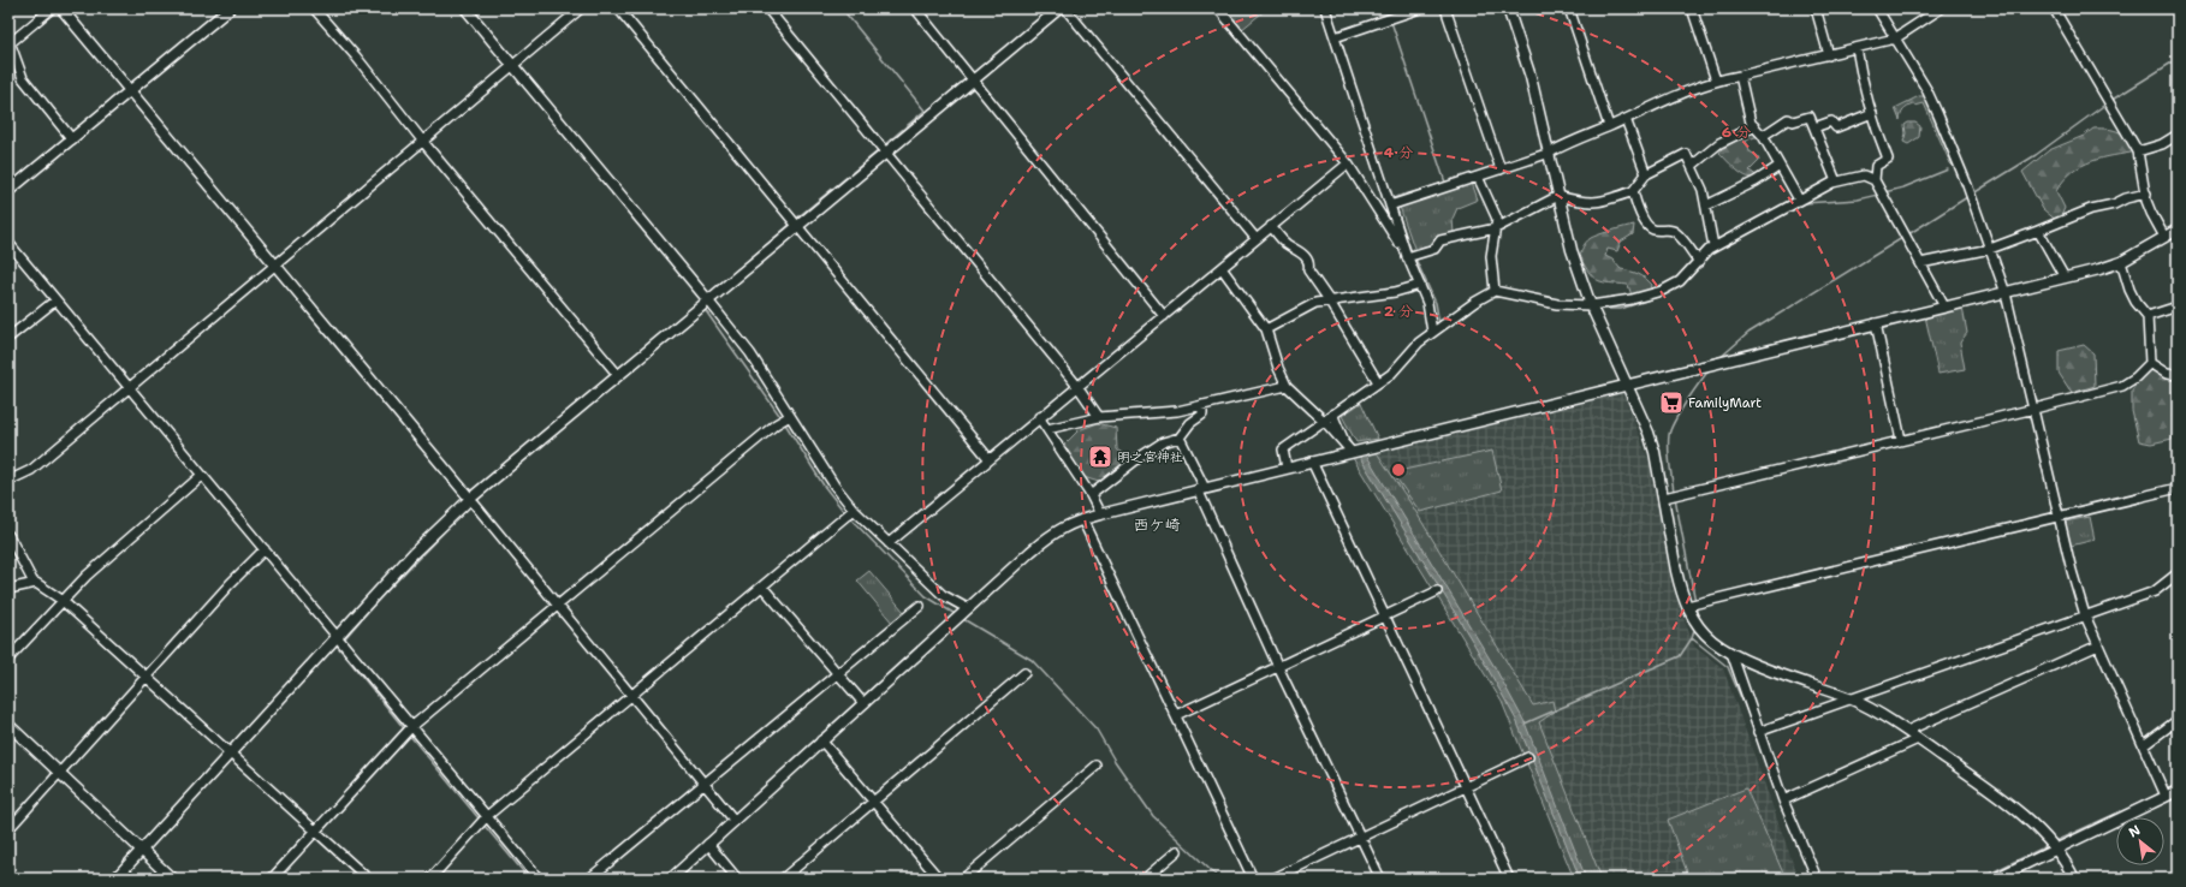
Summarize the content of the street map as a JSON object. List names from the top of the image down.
{
  "districts": ["西ケ崎"],
  "places": {
    "supermarket": ["FamilyMart"],
    "temple": ["明之宮神社"]
  },
  "north": "top left",
  "rings": ["6 分", "4 分", "2 分"]
}
